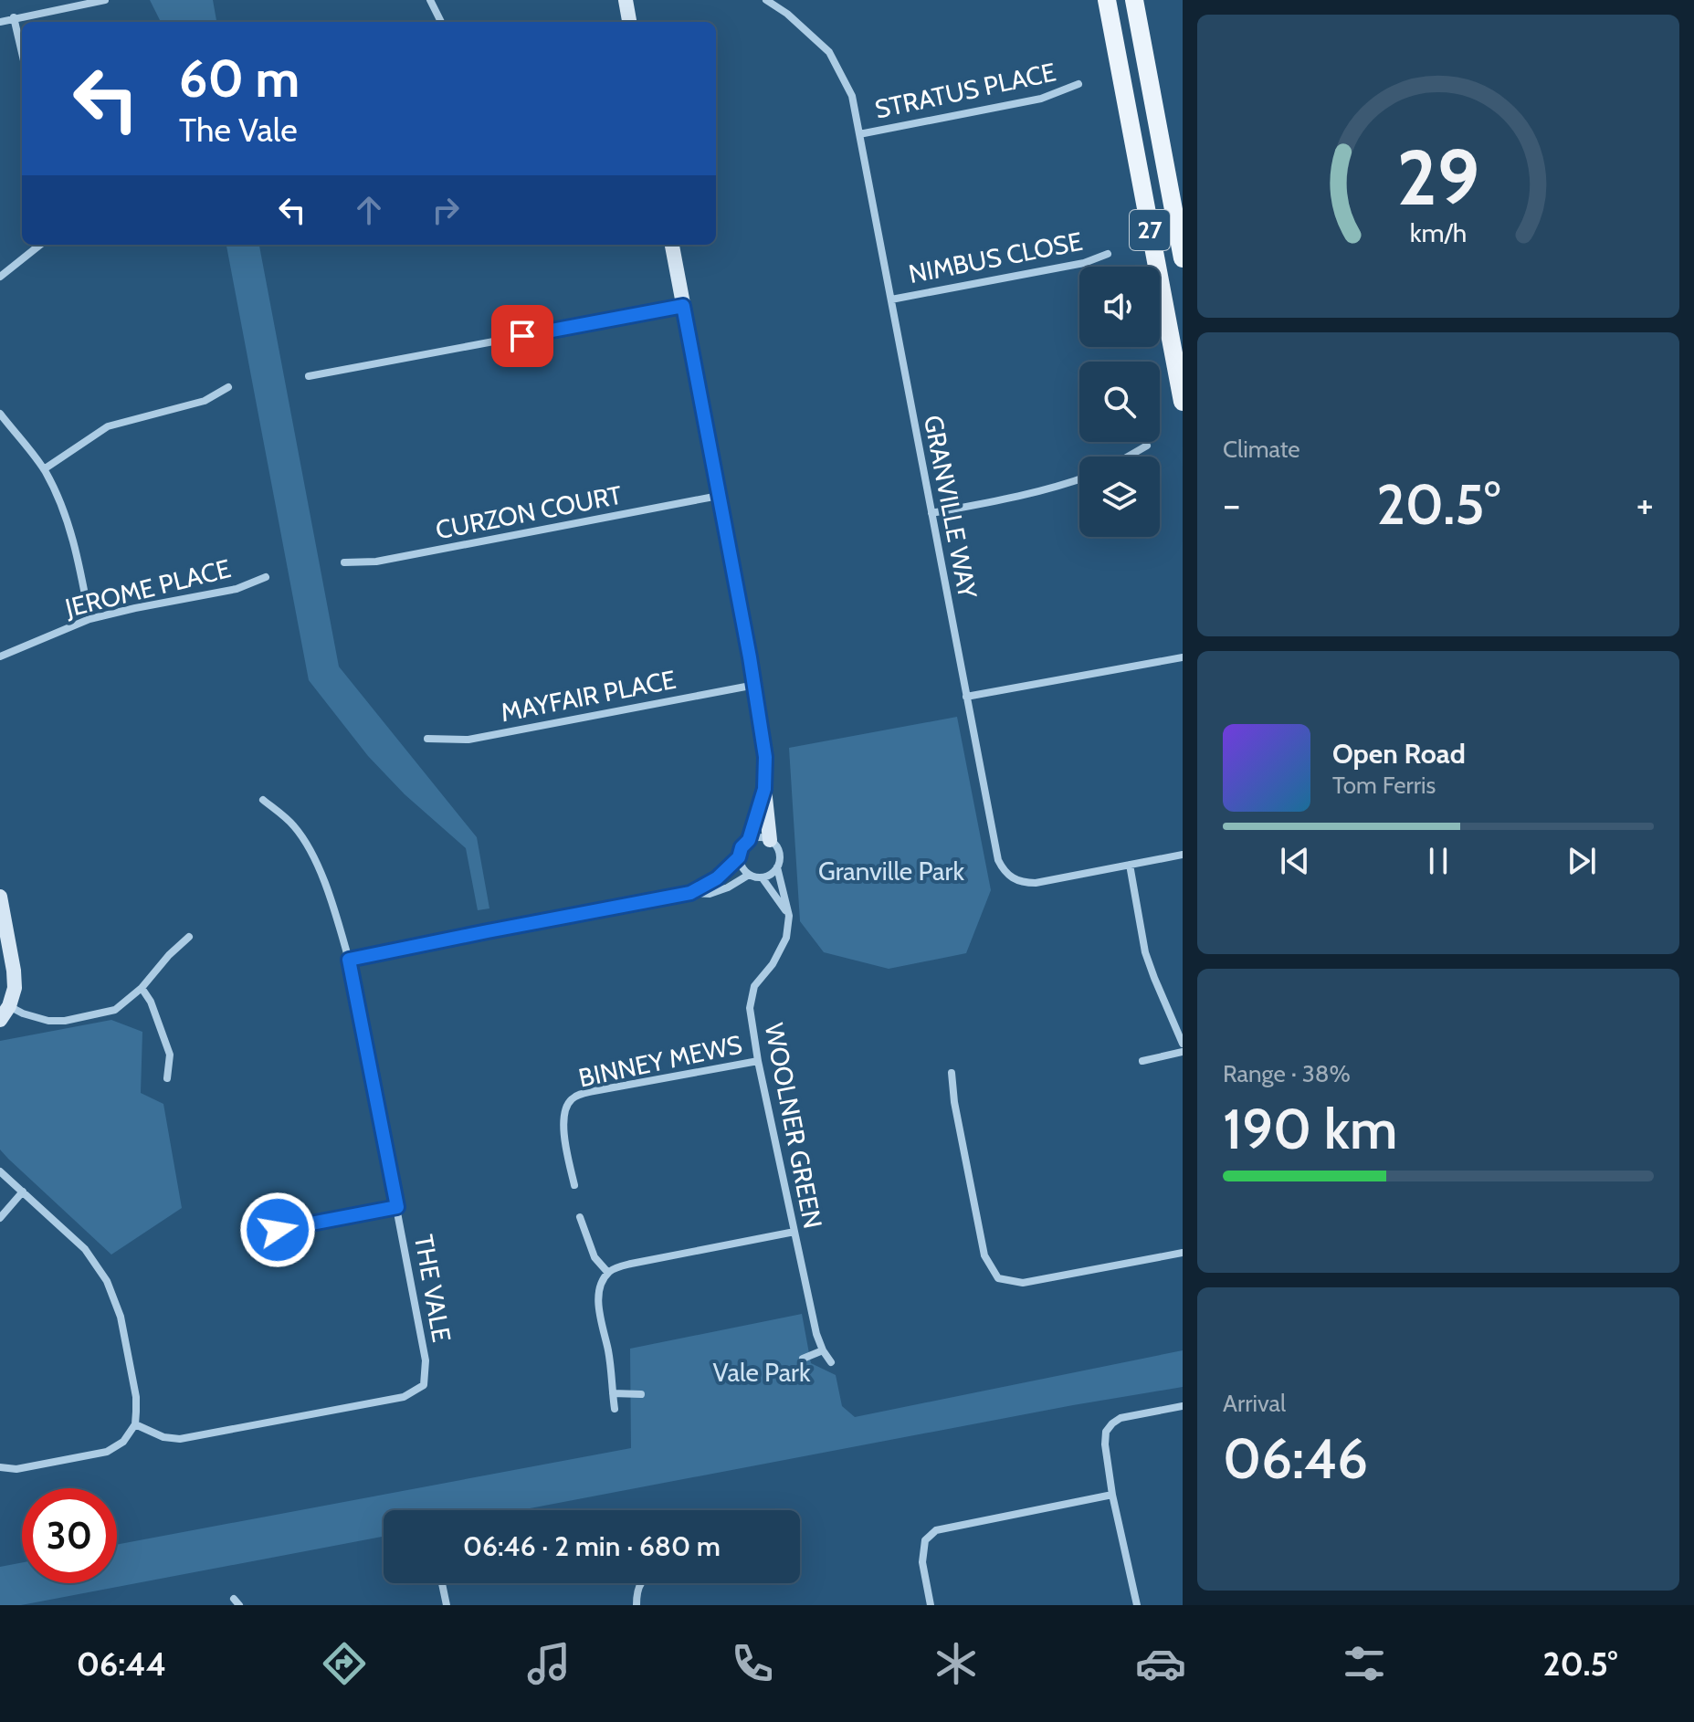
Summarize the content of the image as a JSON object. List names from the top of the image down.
{
  "streets": {
    "main road": ["27"],
    "street": [
      "STRATUS PLACE",
      "NIMBUS CLOSE",
      "GRANVILLE WAY",
      "CURZON COURT",
      "JEROME PLACE",
      "MAYFAIR PLACE",
      "BINNEY MEWS",
      "WOOLNER GREEN",
      "THE VALE"
    ]
  },
  "crossings": [
    ["STRATUS PLACE", "GRANVILLE WAY"],
    ["NIMBUS CLOSE", "GRANVILLE WAY"],
    ["BINNEY MEWS", "WOOLNER GREEN"]
  ],
  "parks": ["Granville Park", "Vale Park"],
  "page": {
    "turn": ["60 m", "The Vale"],
    "tile": [
      "Climate",
      ["Range · 38%", "190 km"],
      ["Arrival", "06:46"]
    ],
    "heat": ["−", "20.5°", "+"],
    "song": ["Open Road", "Tom Ferris"],
    "limit": "30",
    "trip": "06:46 · 2 min · 680 m",
    "tabs": ["06:44", "20.5°"],
    "gauge": ["29", "km/h"]
  }
}
